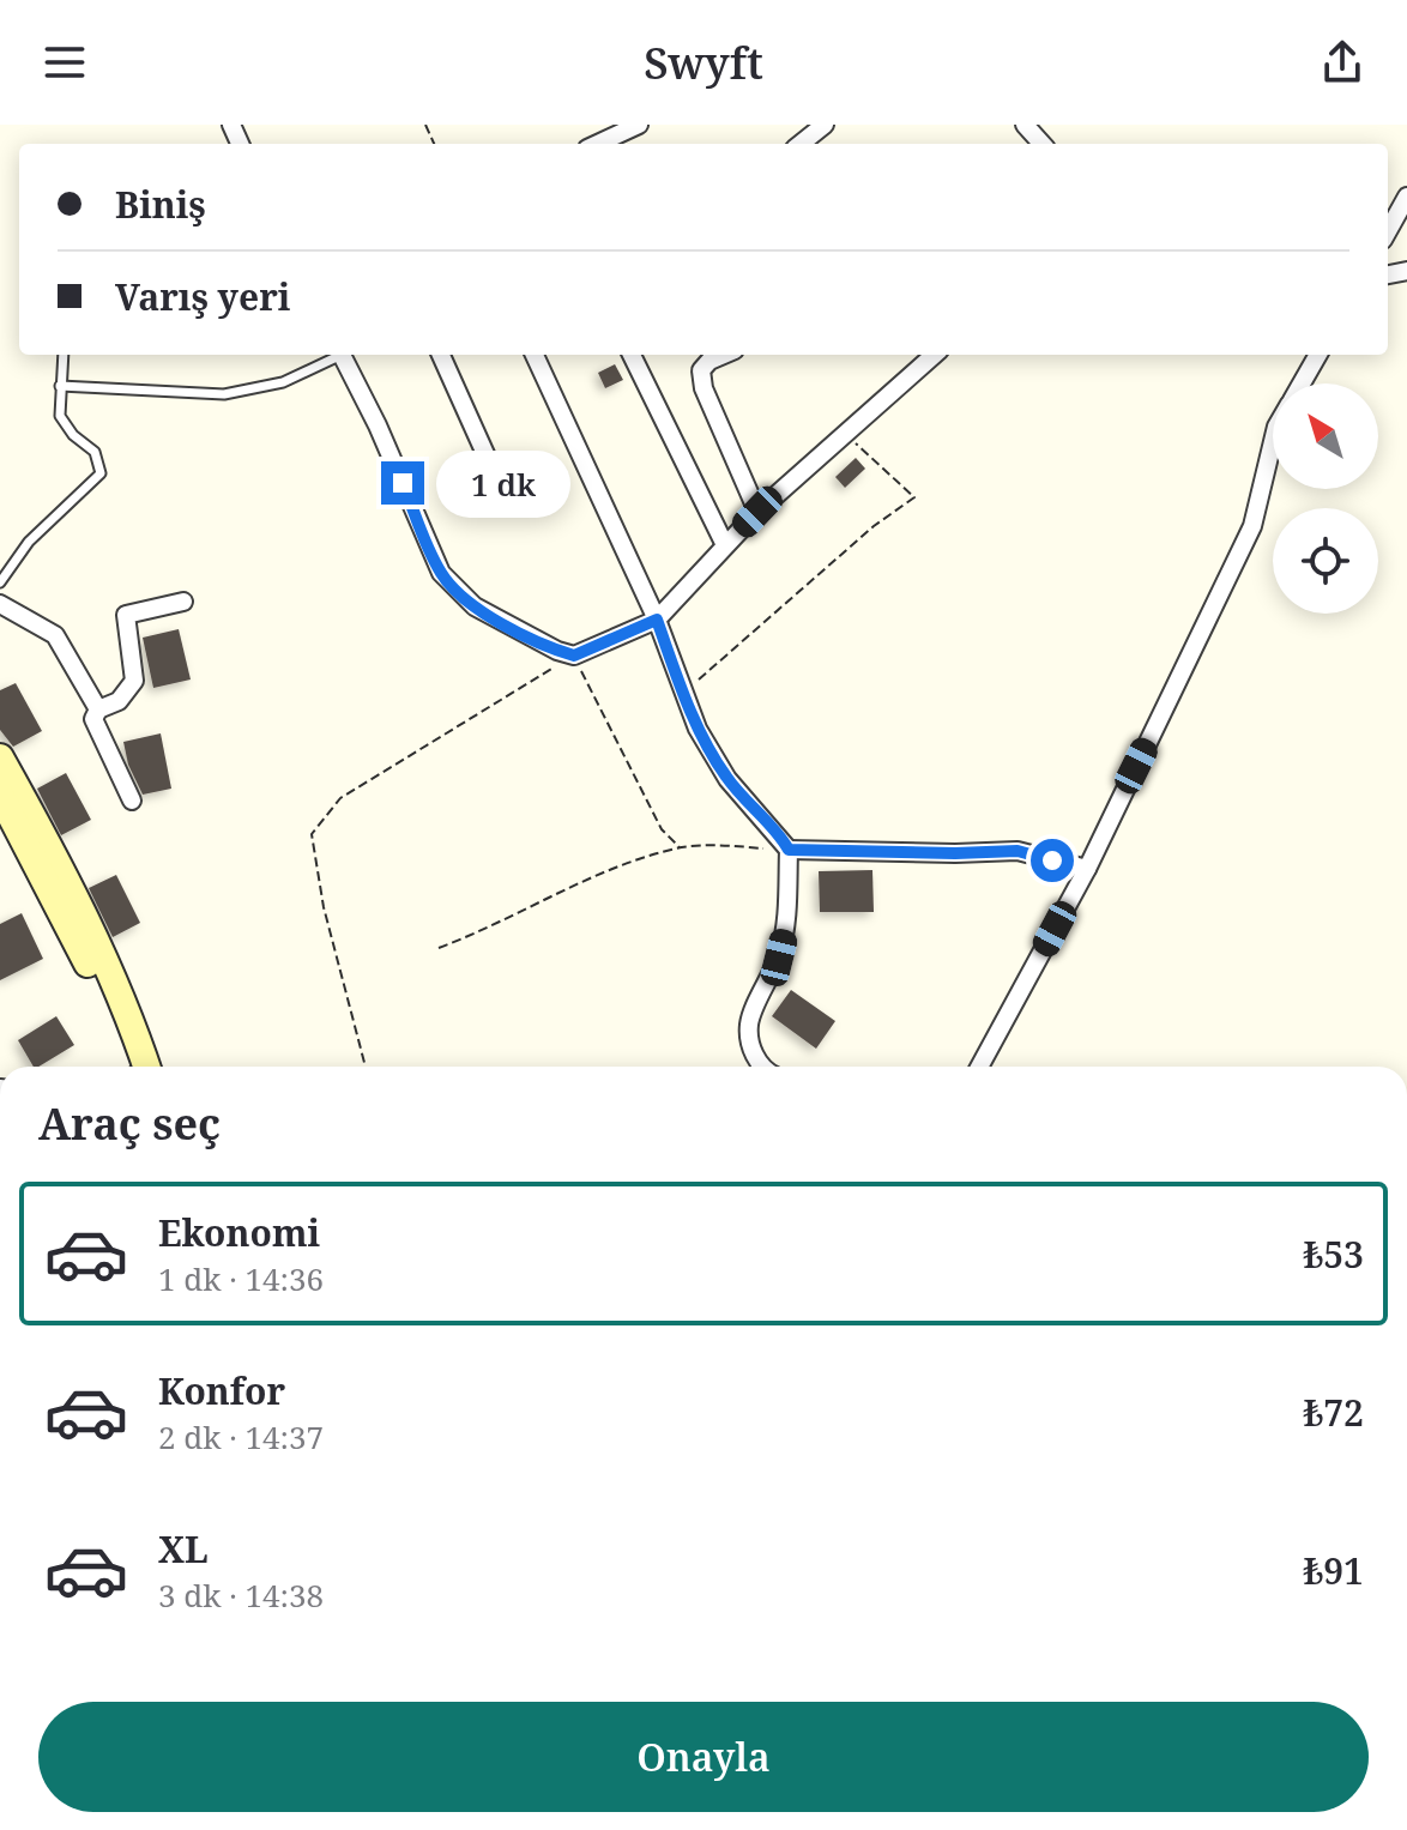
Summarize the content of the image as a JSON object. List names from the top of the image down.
{
  "north": "top left",
  "page": {
    "header": "Swyft",
    "banner": ["Biniş", "Varış yeri"],
    "bubble": "1 dk",
    "heading": "Araç seç",
    "list": [
      {
        "name": "Ekonomi",
        "note": "1 dk · 14:36",
        "value": "₺53"
      },
      {
        "name": "Konfor",
        "note": "2 dk · 14:37",
        "value": "₺72"
      },
      {
        "name": "XL",
        "note": "3 dk · 14:38",
        "value": "₺91"
      }
    ],
    "buttons": "Onayla"
  }
}
